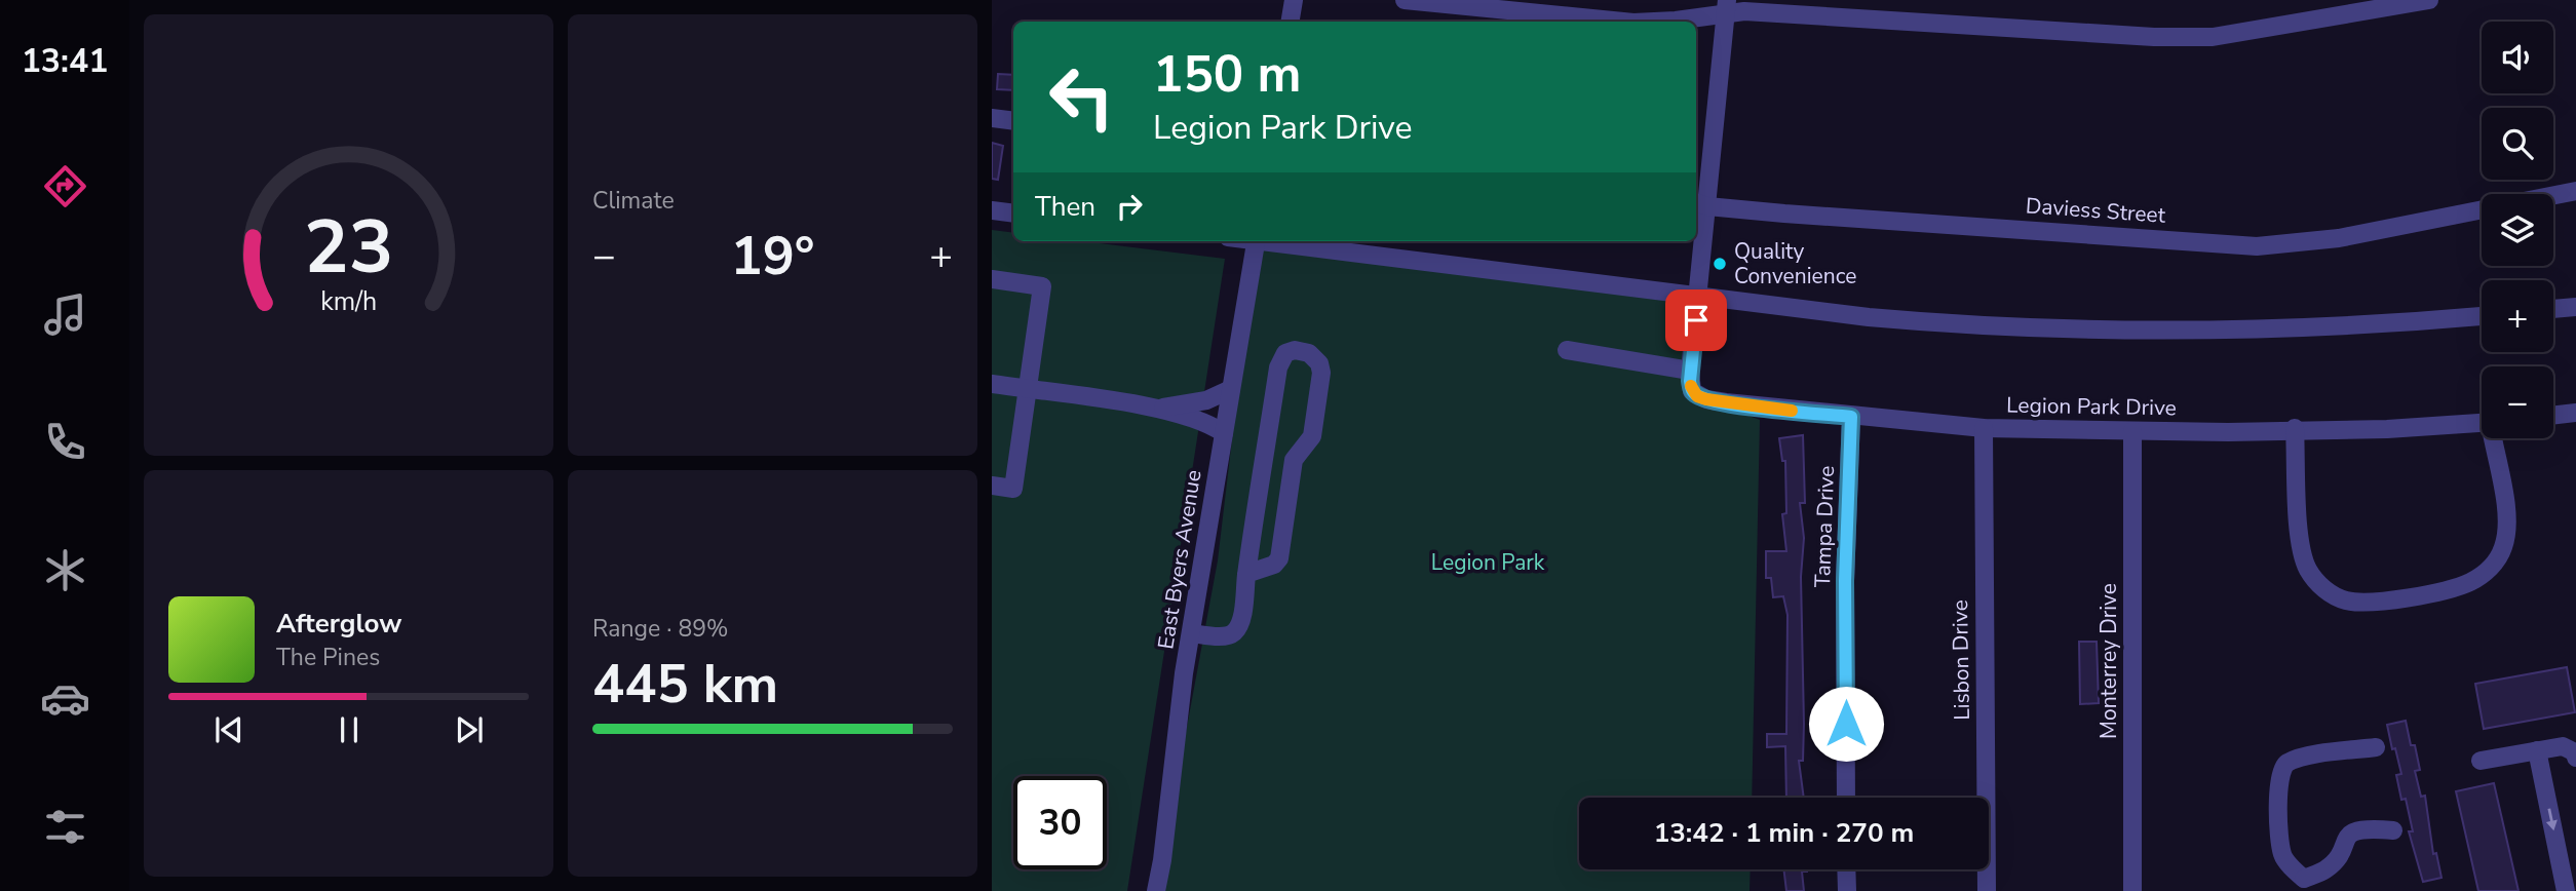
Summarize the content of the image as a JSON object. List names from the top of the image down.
{
  "streets": {
    "street": [
      "Daviess Street",
      "Legion Park Drive",
      "Tampa Drive",
      "East Byers Avenue",
      "Lisbon Drive",
      "Monterrey Drive"
    ]
  },
  "crossings": [
    ["Legion Park Drive", "Tampa Drive"],
    ["Legion Park Drive", "Lisbon Drive"],
    ["Legion Park Drive", "Monterrey Drive"]
  ],
  "parks": ["Legion Park"],
  "places": ["Quality Convenience"],
  "page": {
    "tabs": "13:41",
    "tile": [
      "Climate",
      ["Range · 89%", "445 km"]
    ],
    "map_buttons": ["+", "−"],
    "turn": ["150 m", "Legion Park Drive"],
    "then": "Then",
    "heat": ["−", "19°", "+"],
    "song": ["Afterglow", "The Pines"],
    "limit": "30",
    "trip": "13:42 · 1 min · 270 m",
    "gauge": ["23", "km/h"]
  }
}
